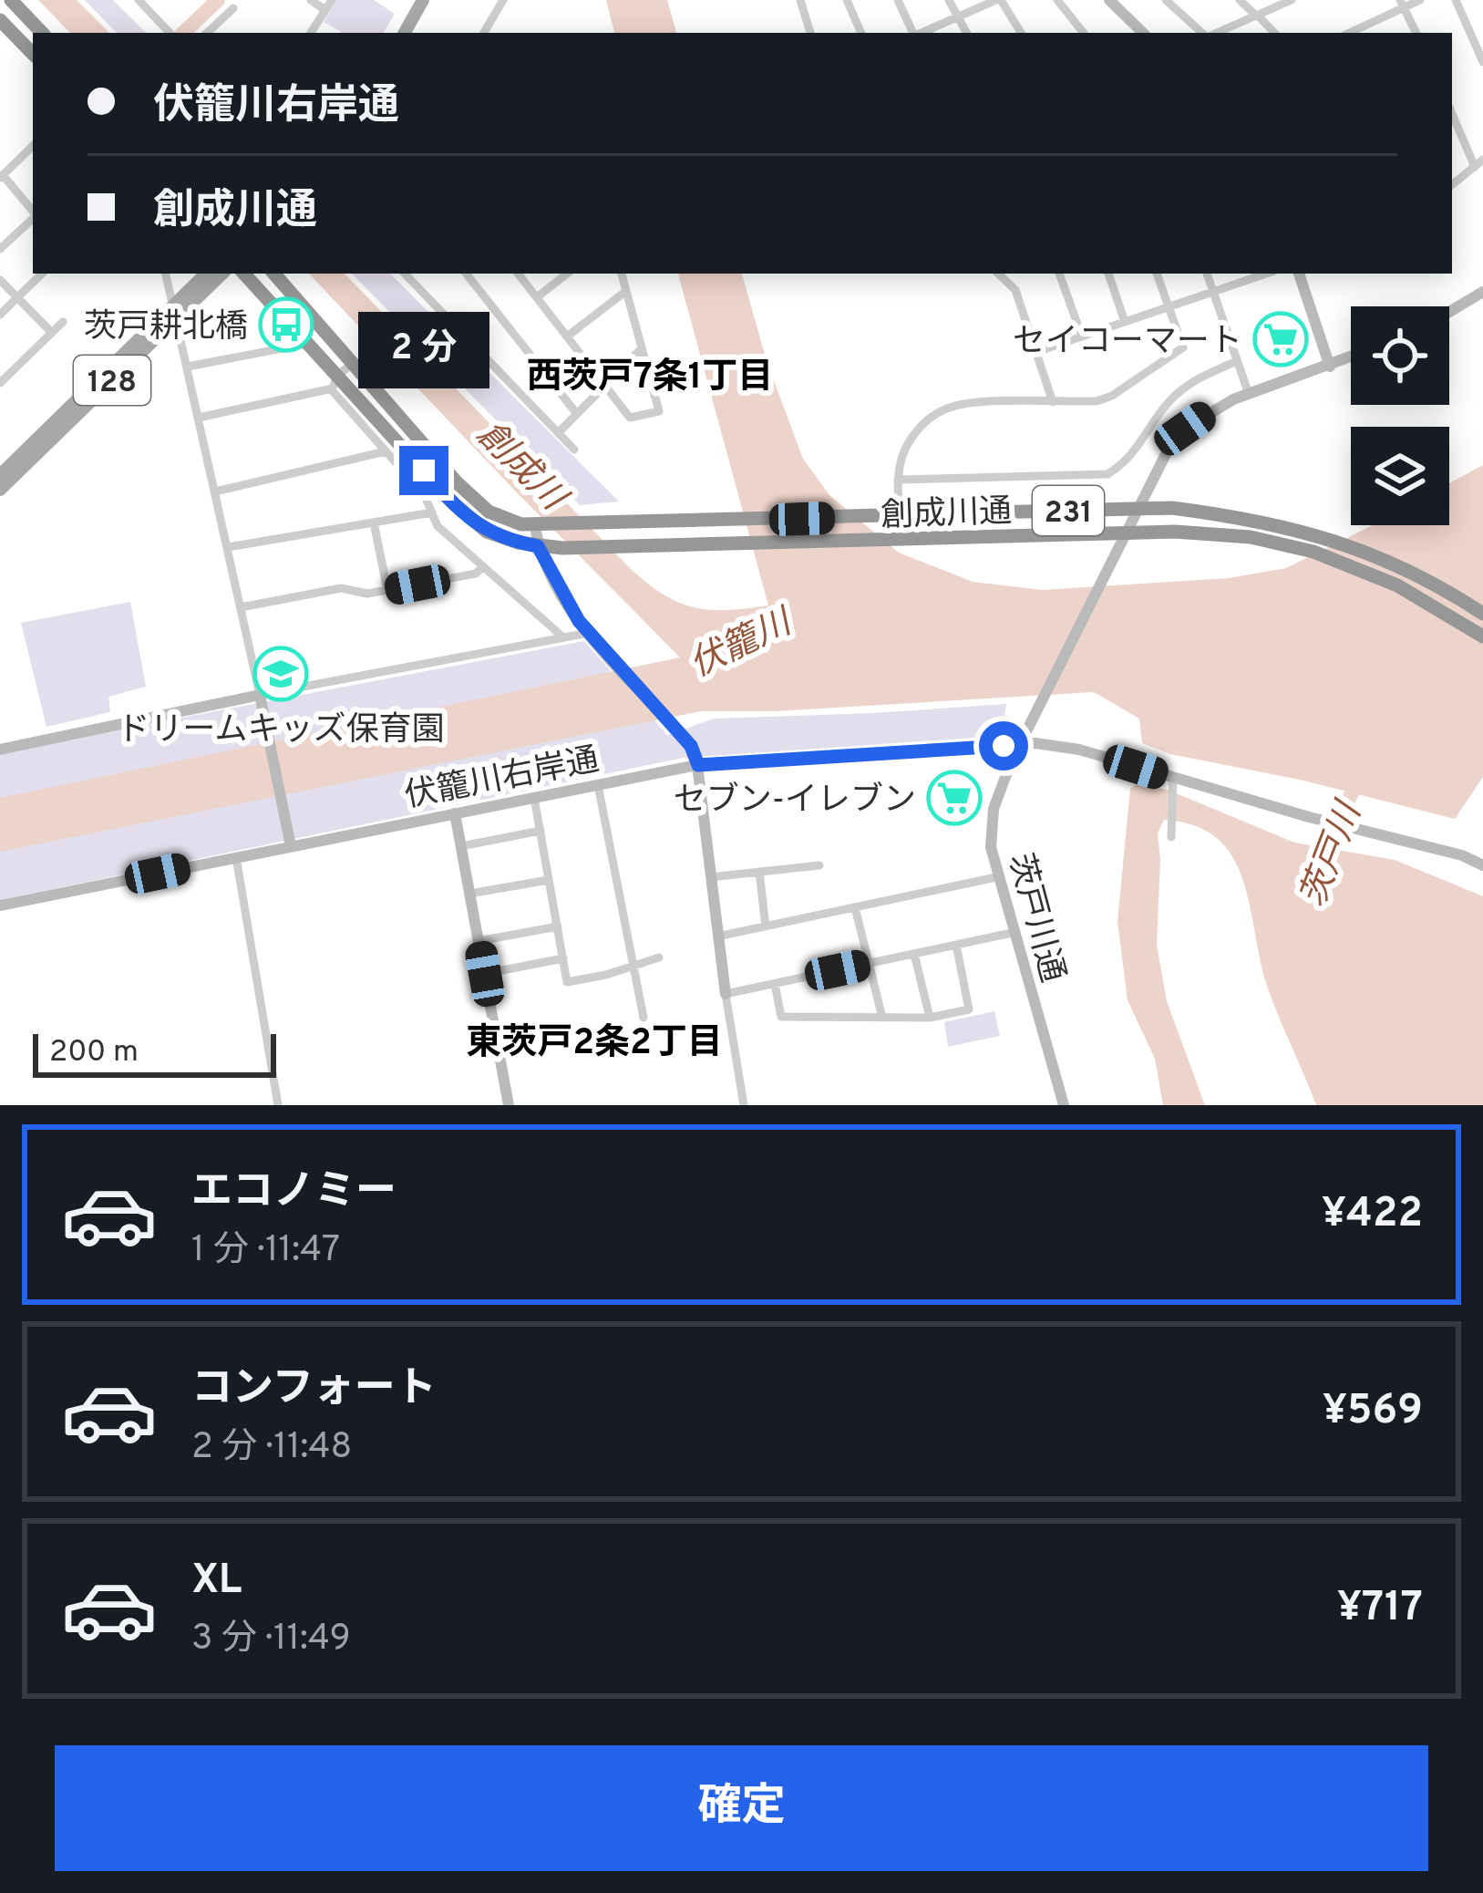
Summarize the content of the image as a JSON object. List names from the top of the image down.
{
  "streets": {
    "highway": ["231", "創成川通"],
    "main road": ["128", "伏籠川右岸通", "茨戸川通"]
  },
  "crossings": [
    ["創成川通", "茨戸川通"],
    ["伏籠川右岸通", "茨戸川通"]
  ],
  "districts": ["西茨戸7条1丁目", "東茨戸2条2丁目"],
  "water": ["創成川", "伏籠川", "茨戸川"],
  "places": {
    "bus stop": ["茨戸耕北橋"],
    "supermarket": ["セイコーマート", "セブン-イレブン"],
    "school or university": ["ドリームキッズ保育園"]
  },
  "scale_bar": "200 m",
  "page": {
    "banner": ["伏籠川右岸通", "創成川通"],
    "bubble": "2 分",
    "scale": "200 m",
    "list": [
      {
        "name": "エコノミー",
        "note": "1 分 · 11:47",
        "value": "¥422"
      },
      {
        "name": "コンフォート",
        "note": "2 分 · 11:48",
        "value": "¥569"
      },
      {
        "name": "XL",
        "note": "3 分 · 11:49",
        "value": "¥717"
      }
    ],
    "buttons": "確定"
  }
}
